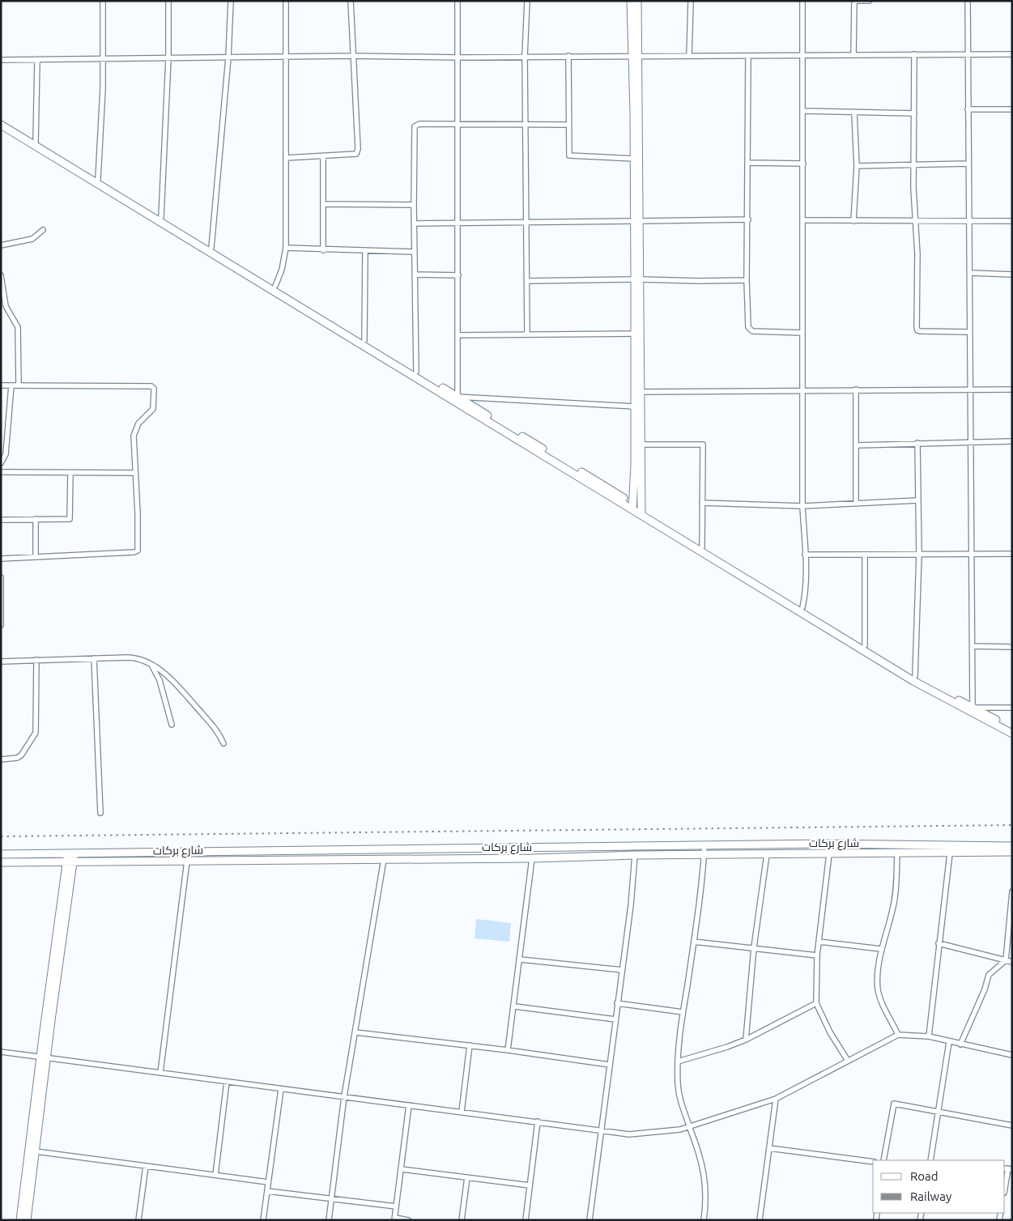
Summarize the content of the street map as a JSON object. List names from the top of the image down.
{
  "streets": {
    "street": ["شارع بركات"]
  },
  "legend": ["Road", "Railway"]
}
